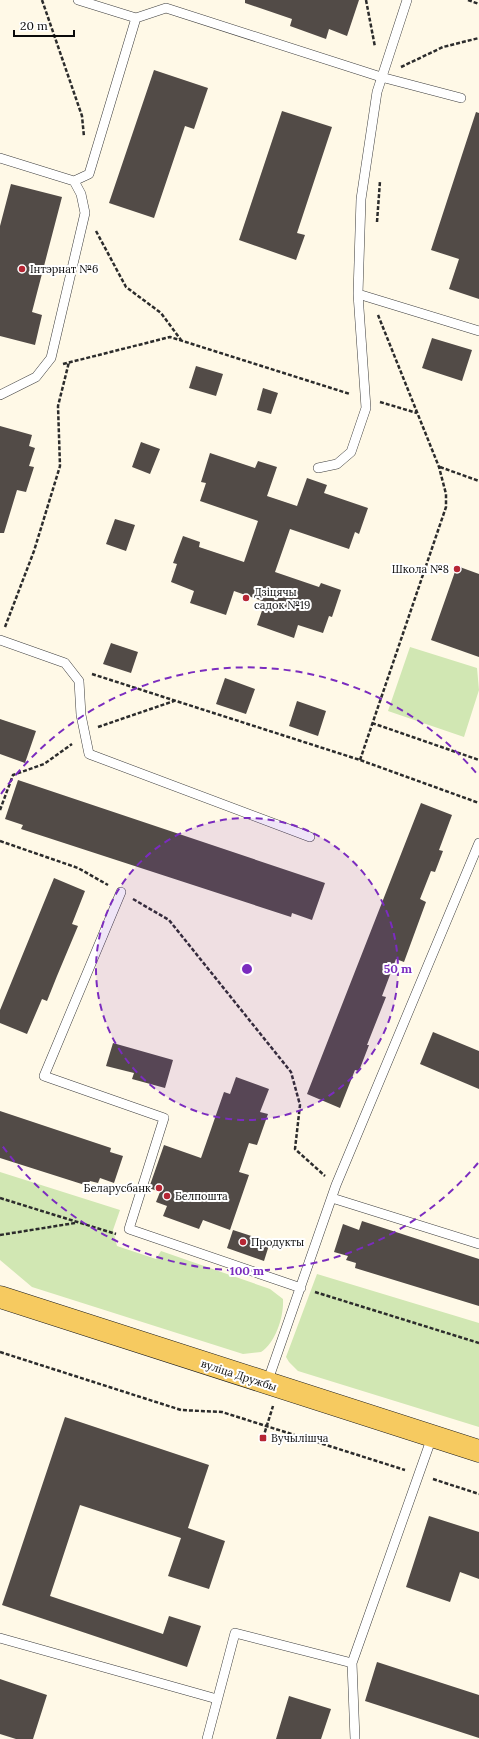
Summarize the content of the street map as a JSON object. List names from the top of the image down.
{
  "streets": {
    "main road": ["вуліца Дружбы"]
  },
  "places": {
    "other": [
      "Інтэрнат №6",
      "Школа №8",
      "Дзіцячы садок №19",
      "Беларусбанк",
      "Белпошта",
      "Продукты"
    ],
    "transit": ["Вучылішча"]
  },
  "scale_bar": "20 m",
  "rings": ["50 m", "100 m"]
}
